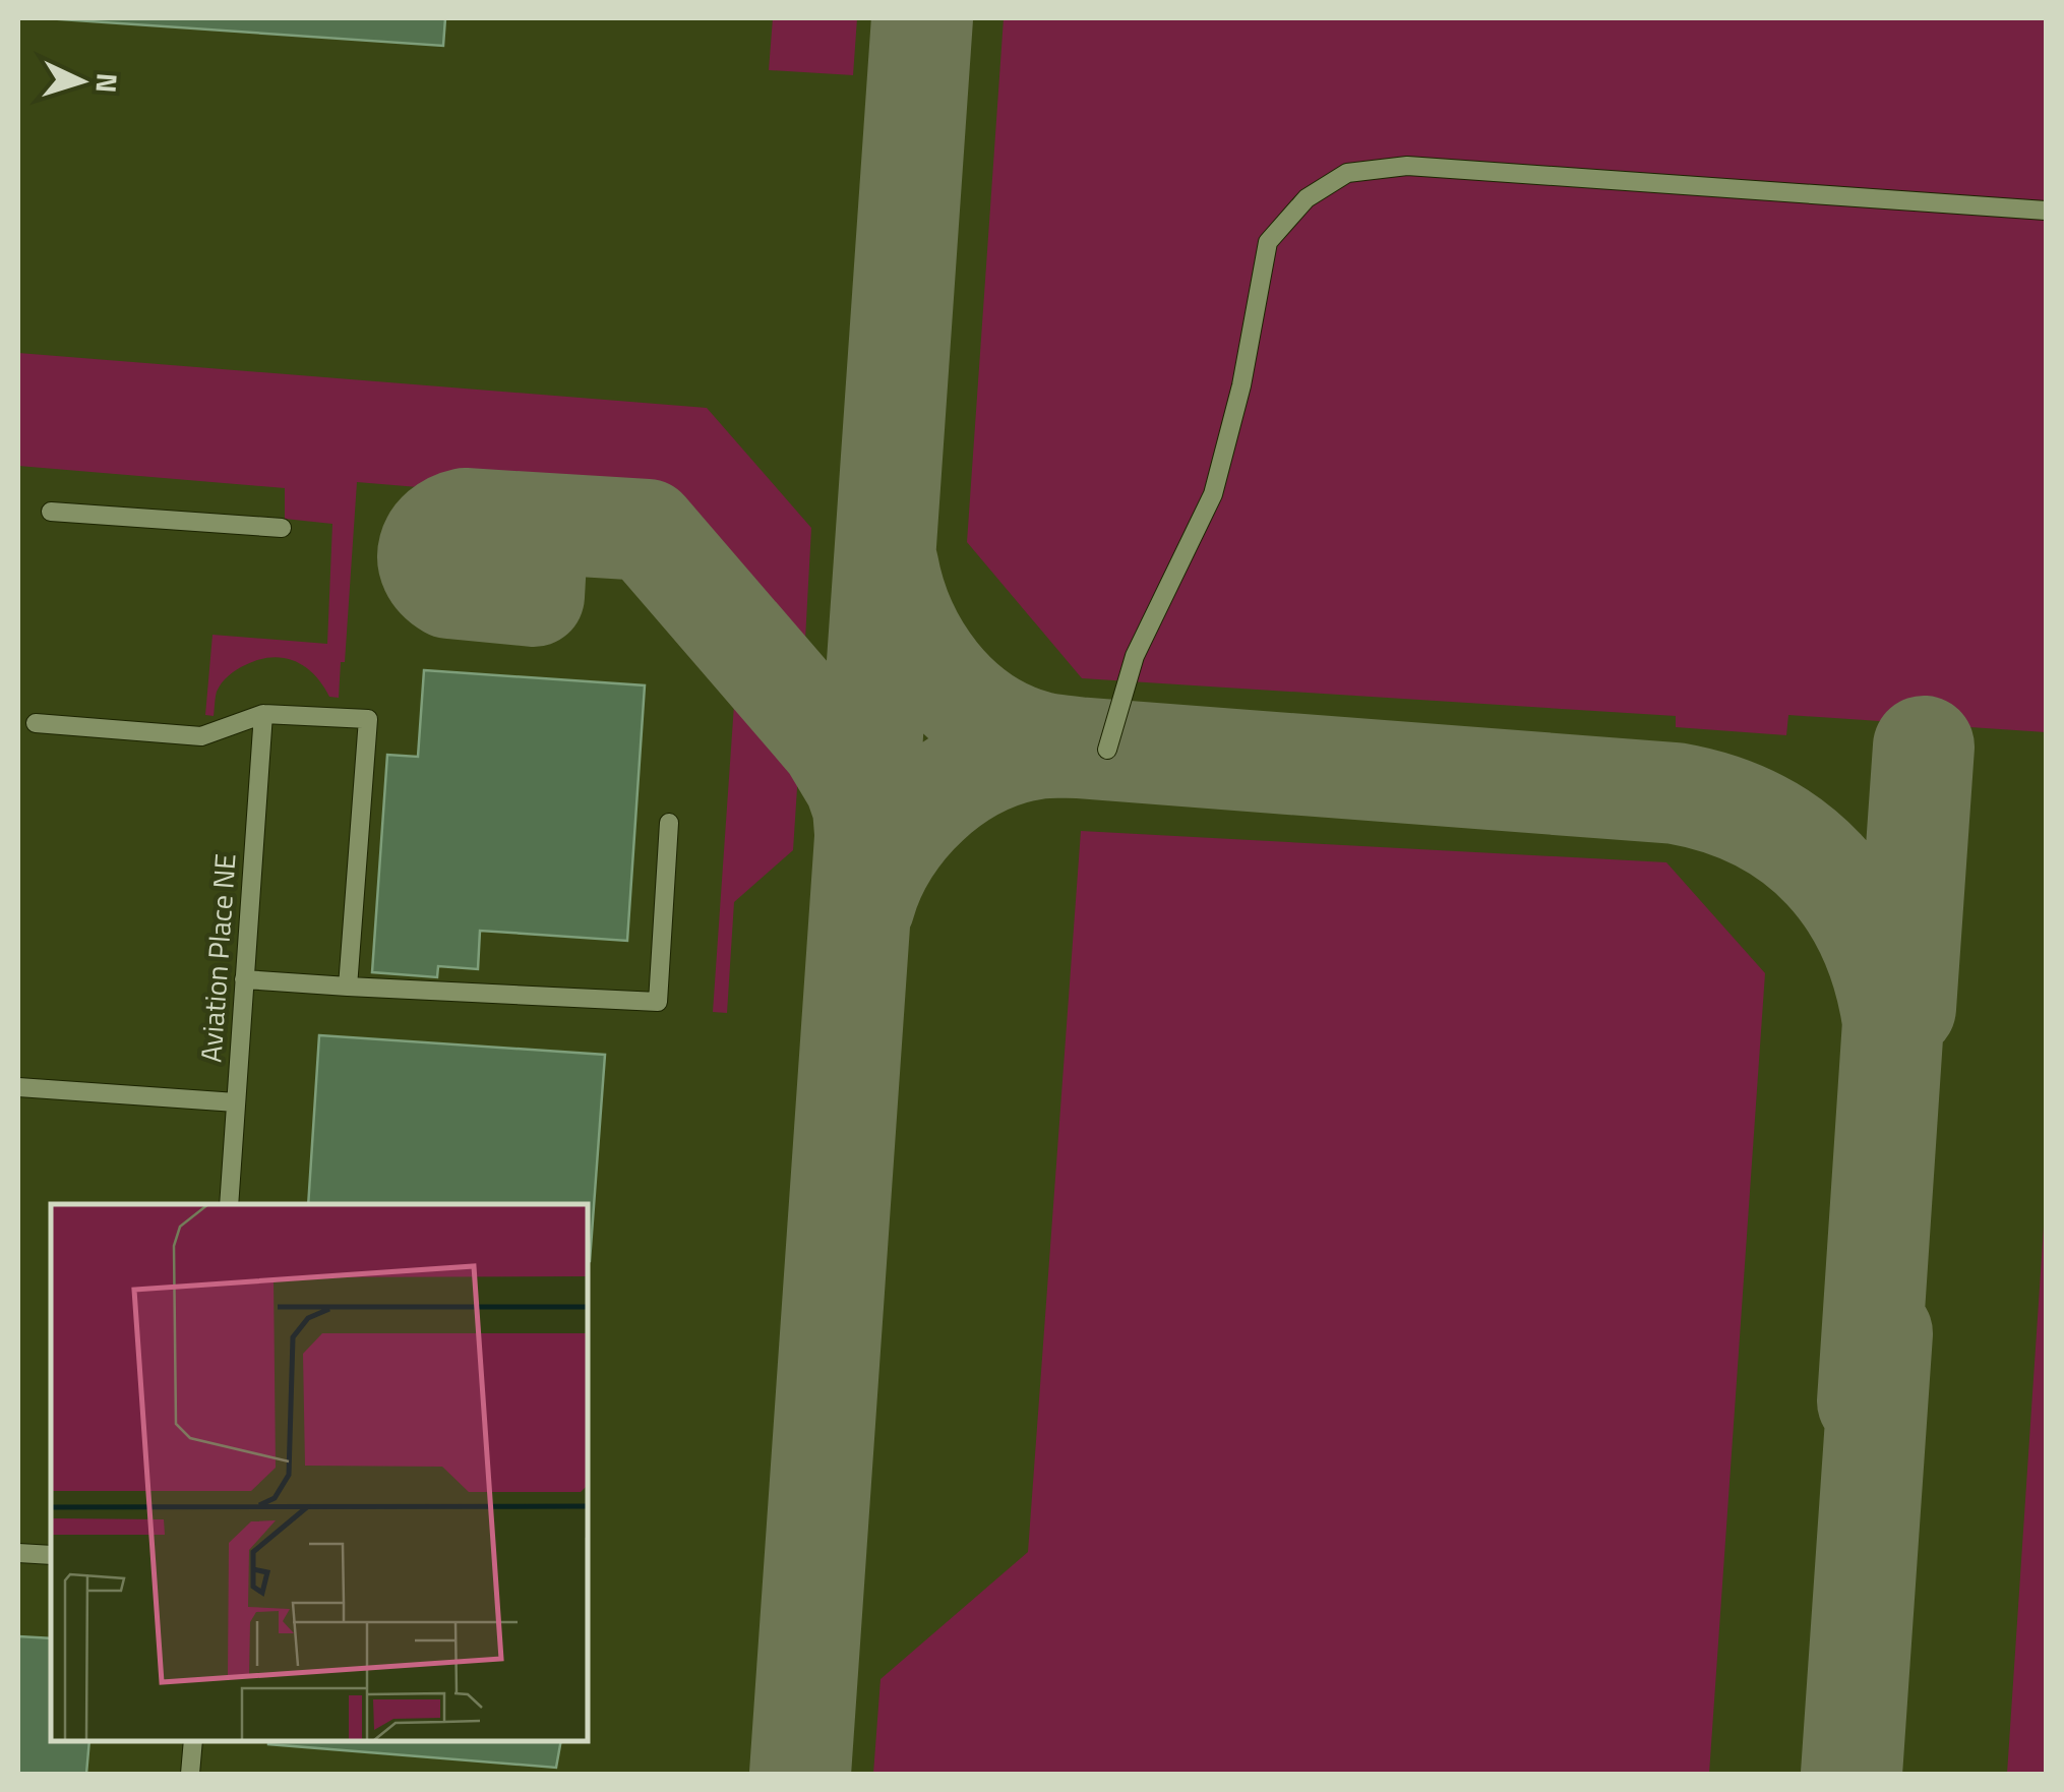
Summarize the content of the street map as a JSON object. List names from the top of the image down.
{
  "streets": {
    "street": ["Aviation Place NE"]
  },
  "north": "right"
}
